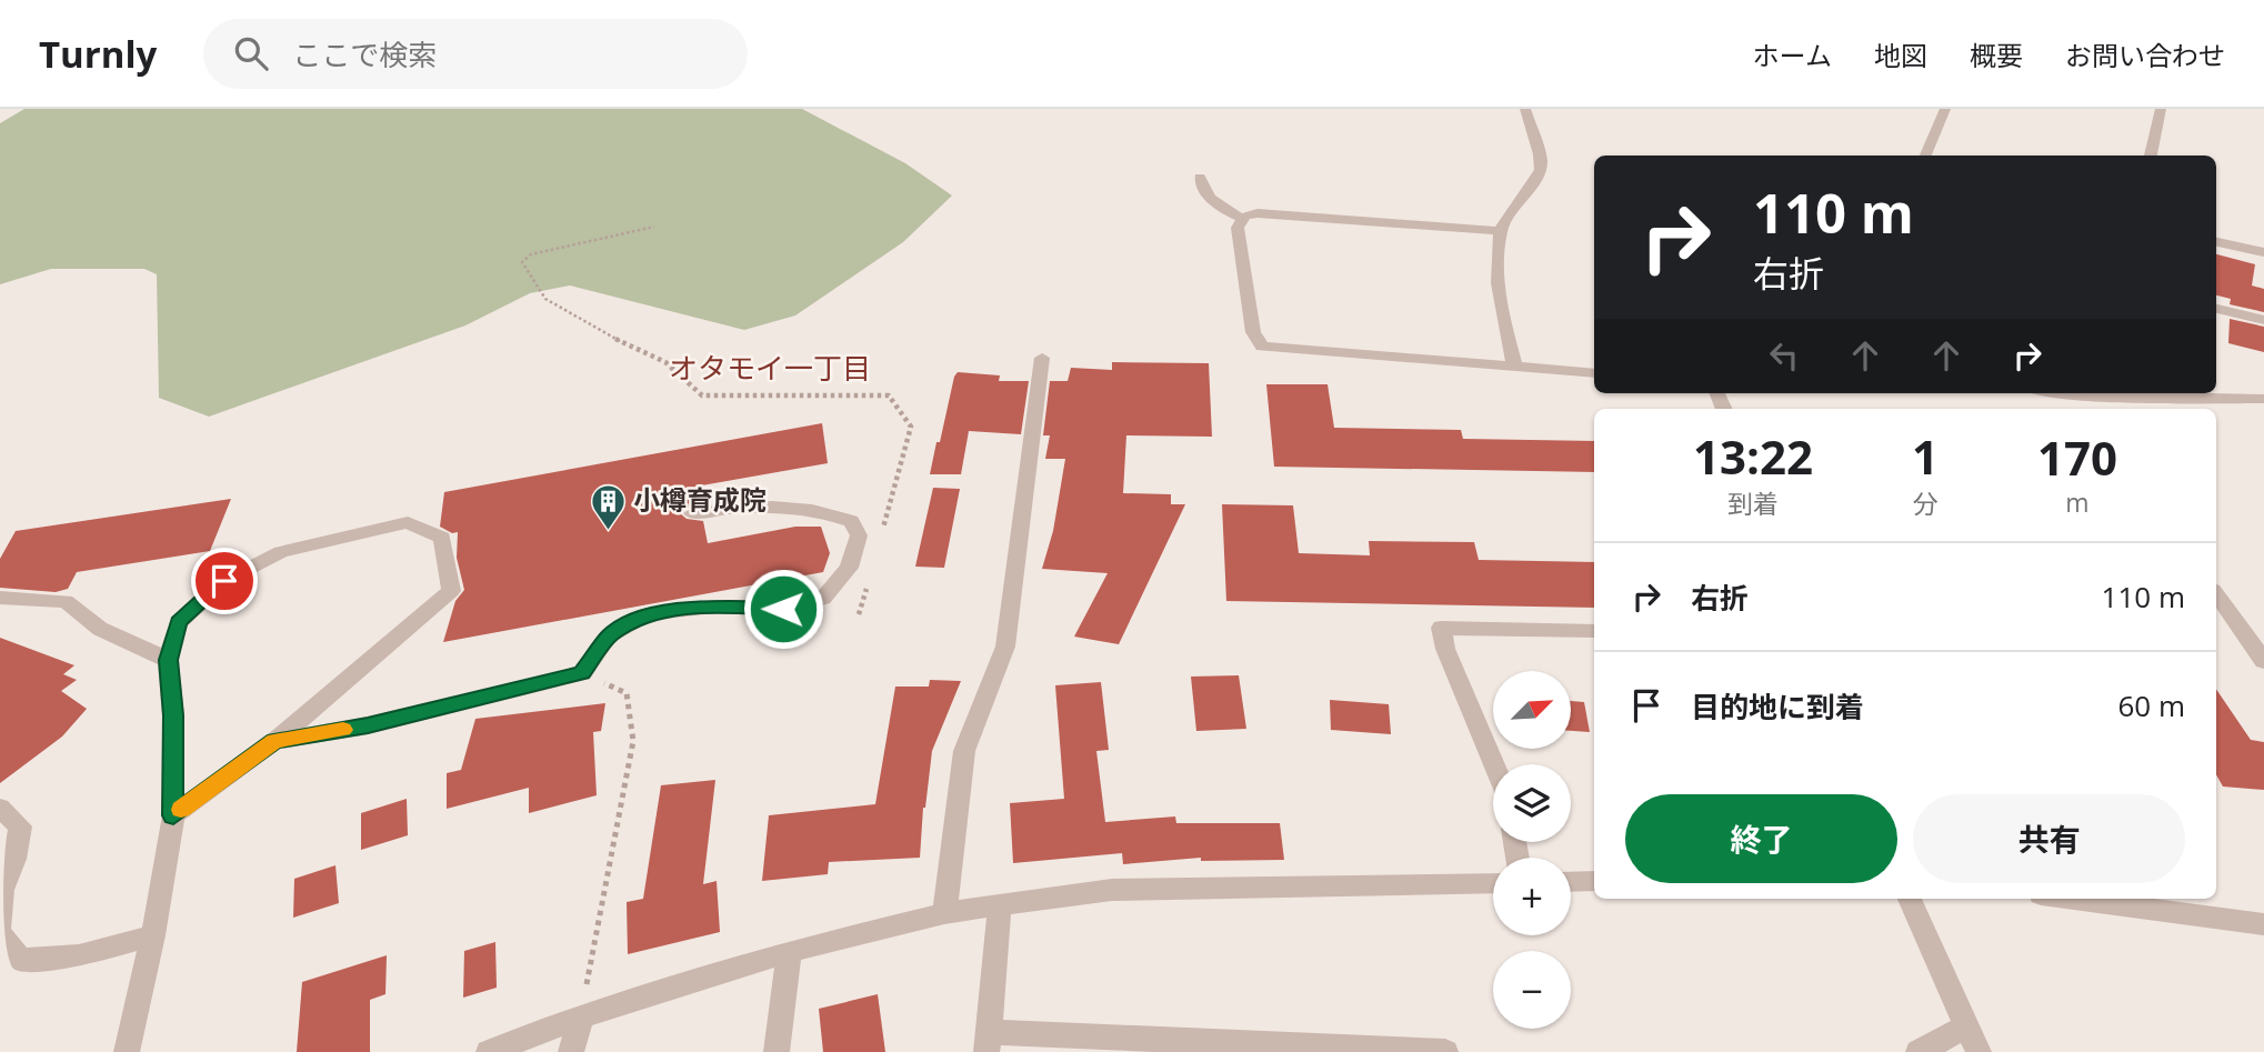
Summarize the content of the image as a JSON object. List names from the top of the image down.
{
  "districts": ["オタモイ一丁目"],
  "places": {
    "building": ["小樽育成院"]
  },
  "north": "top right",
  "page": {
    "header": "Turnly",
    "search": "ここで検索",
    "nav": [
      "ホーム",
      "地図",
      "概要",
      "お問い合わせ"
    ],
    "turn": ["110 m", "右折"],
    "eta": [
      "13:22",
      "到着",
      "1",
      "分",
      "170",
      "m"
    ],
    "list": [
      {
        "name": "右折",
        "value": "110 m"
      },
      {
        "name": "目的地に到着",
        "value": "60 m"
      }
    ],
    "map_buttons": ["+", "−"],
    "buttons": ["終了", "共有"]
  }
}
